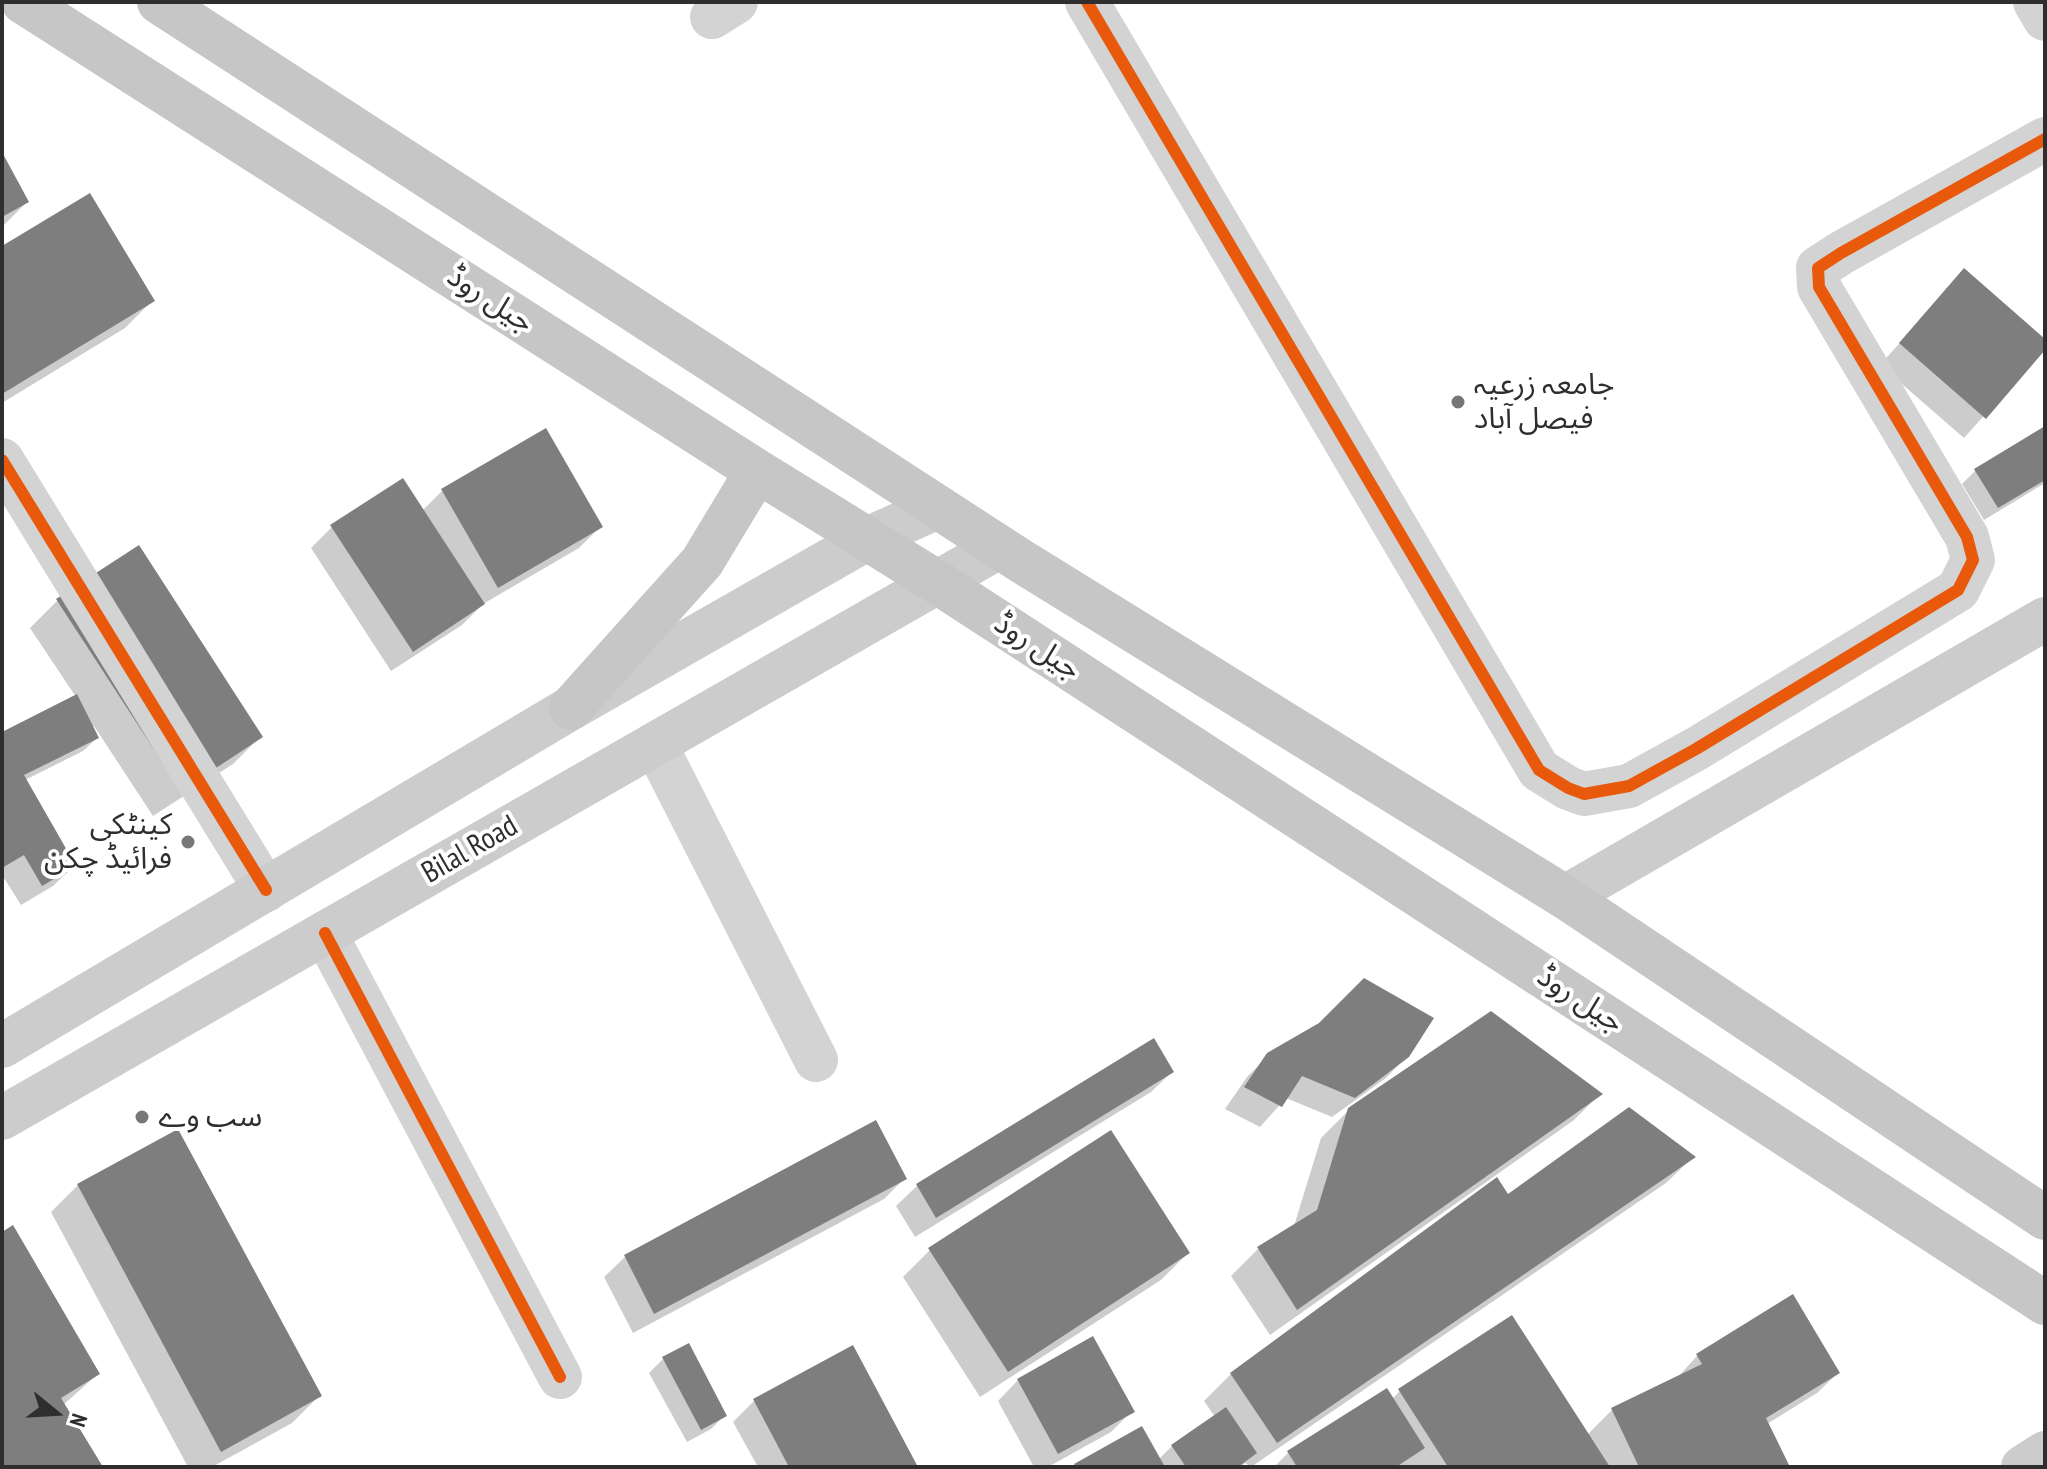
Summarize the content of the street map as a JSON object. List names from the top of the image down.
{
  "streets": {
    "main road": ["جیل روڈ", "Bilal Road"]
  },
  "crossings": [
    ["جیل روڈ", "Bilal Road"]
  ],
  "places": ["جامعہ زرعیہ فیصل آباد", "کینٹکی فرائیڈ چکن", "سب وے"],
  "north": "right"
}
